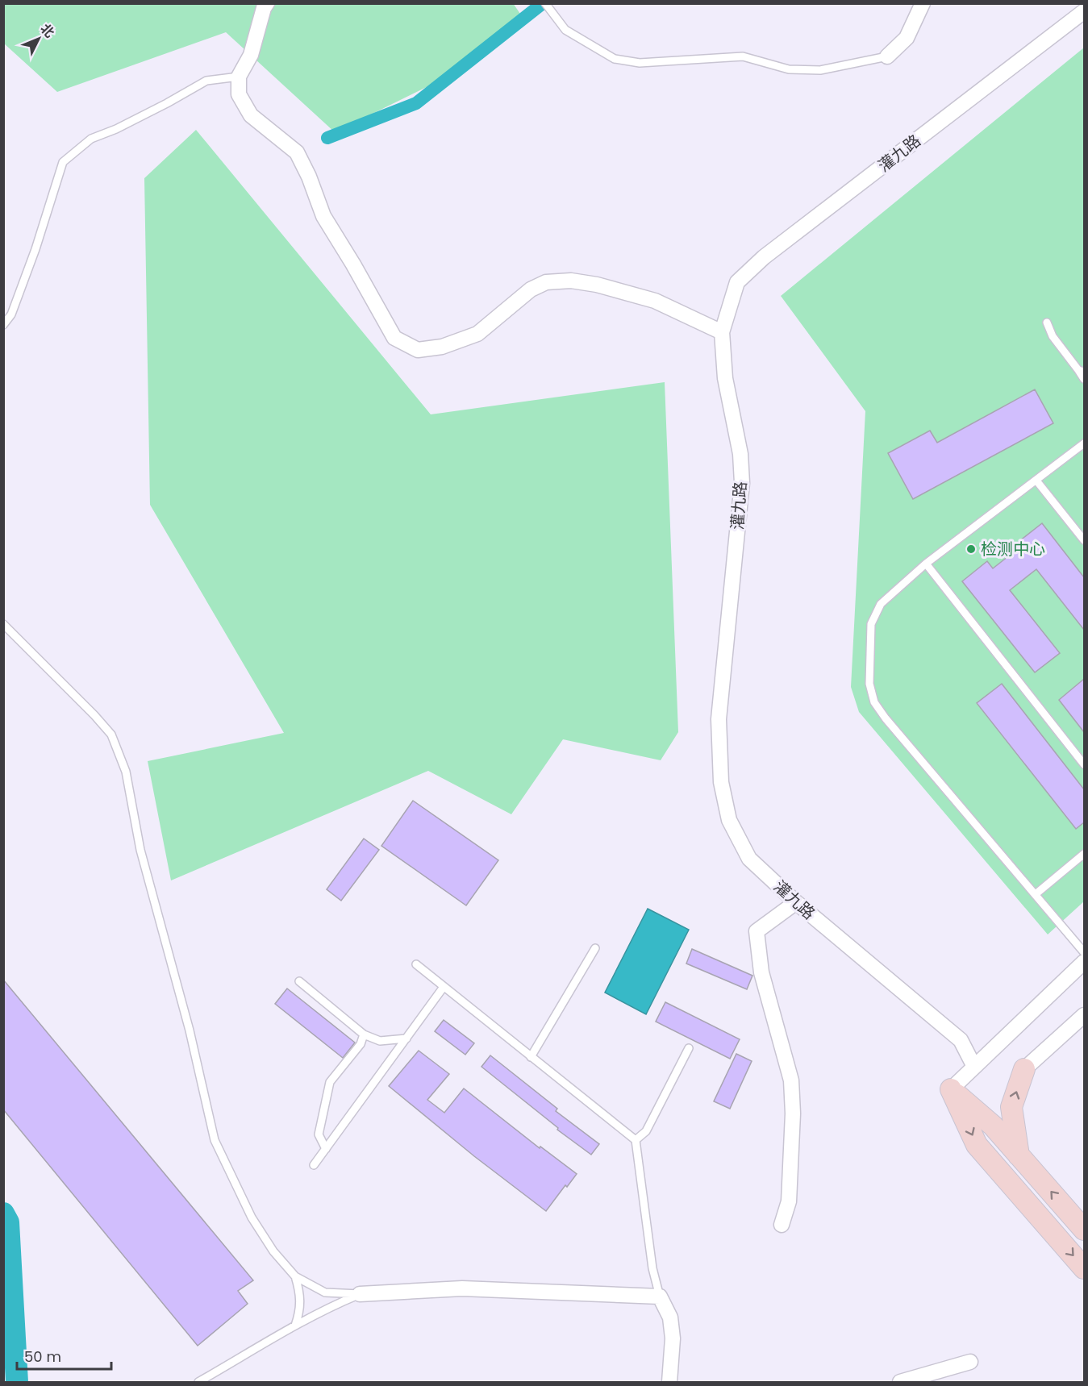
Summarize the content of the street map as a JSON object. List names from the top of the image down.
{
  "streets": {
    "street": ["灌九路"]
  },
  "places": ["检测中心"],
  "scale_bar": "50 m",
  "north": "top right"
}
